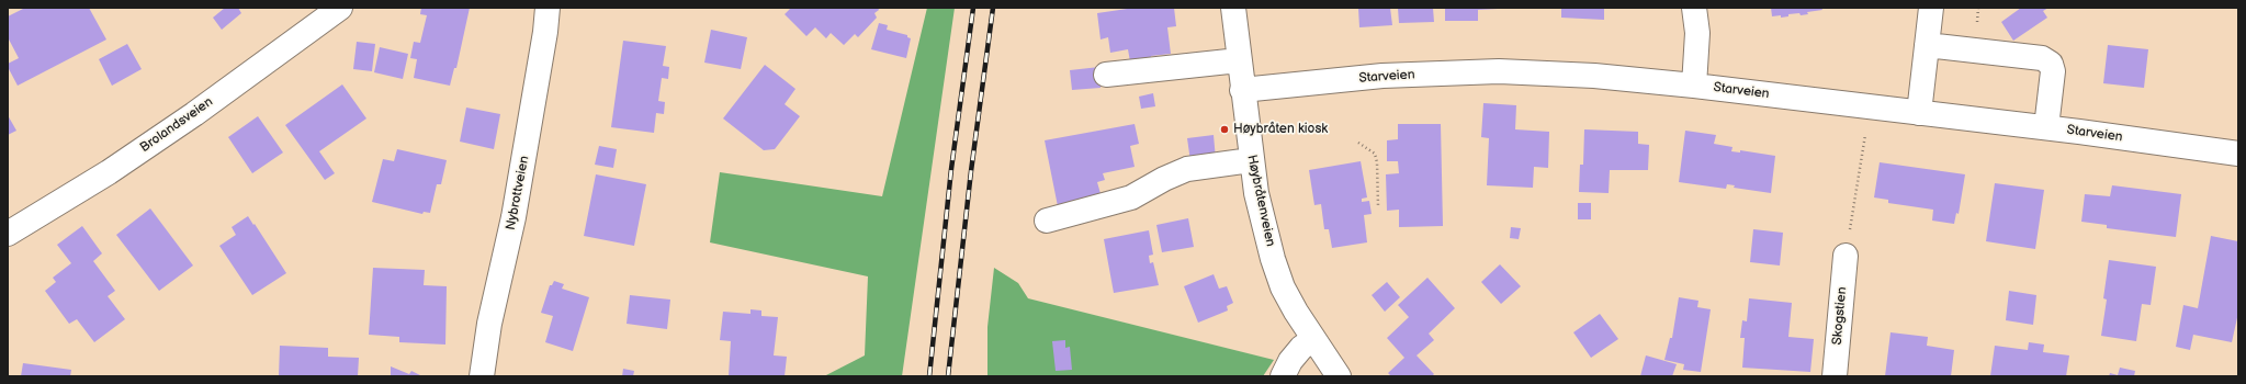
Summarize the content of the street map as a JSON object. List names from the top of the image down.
{
  "streets": {
    "street": [
      "Starveien",
      "Brolandsveien",
      "Nybrottveien",
      "Høybråtenveien",
      "Skogstien"
    ]
  },
  "crossings": [
    ["Starveien", "Høybråtenveien"]
  ],
  "places": ["Høybråten kiosk"]
}
